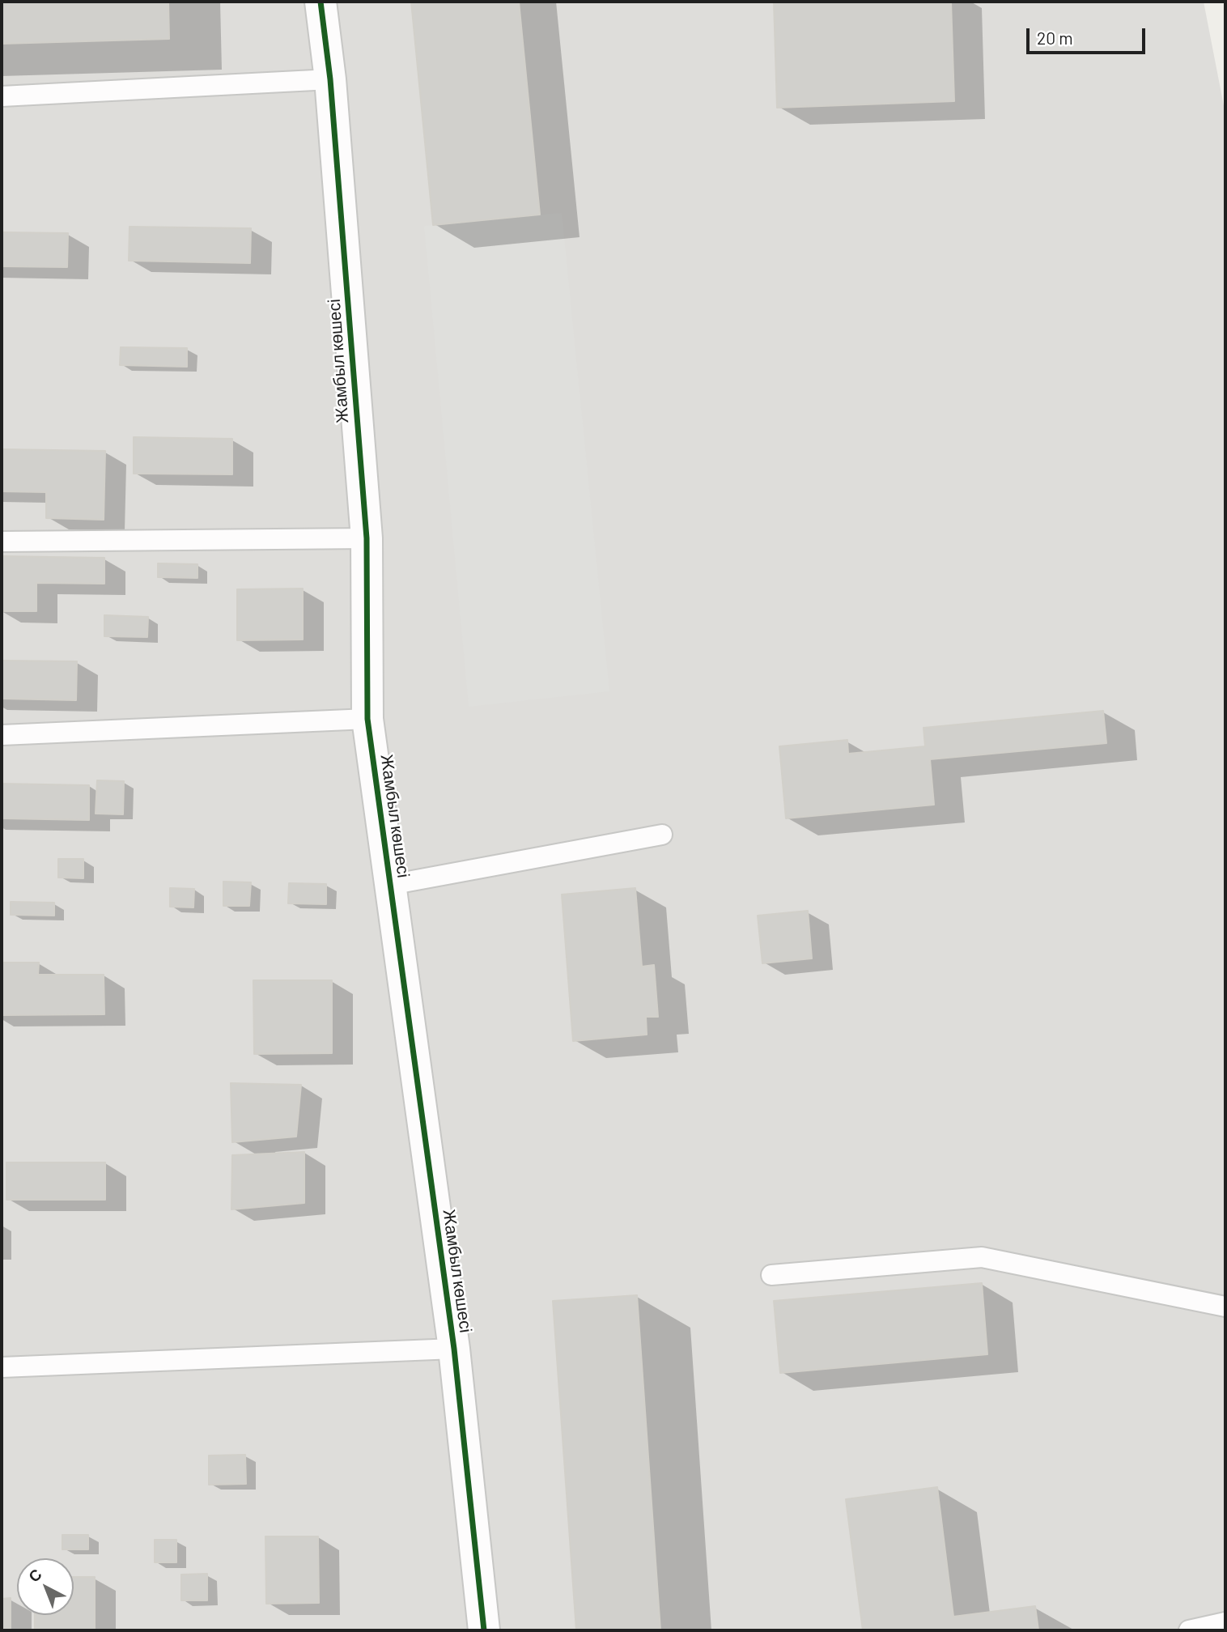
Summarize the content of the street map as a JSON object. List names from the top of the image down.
{
  "streets": {
    "street": ["Жамбыл көшесі"]
  },
  "scale_bar": "20 m",
  "north": "top left"
}
